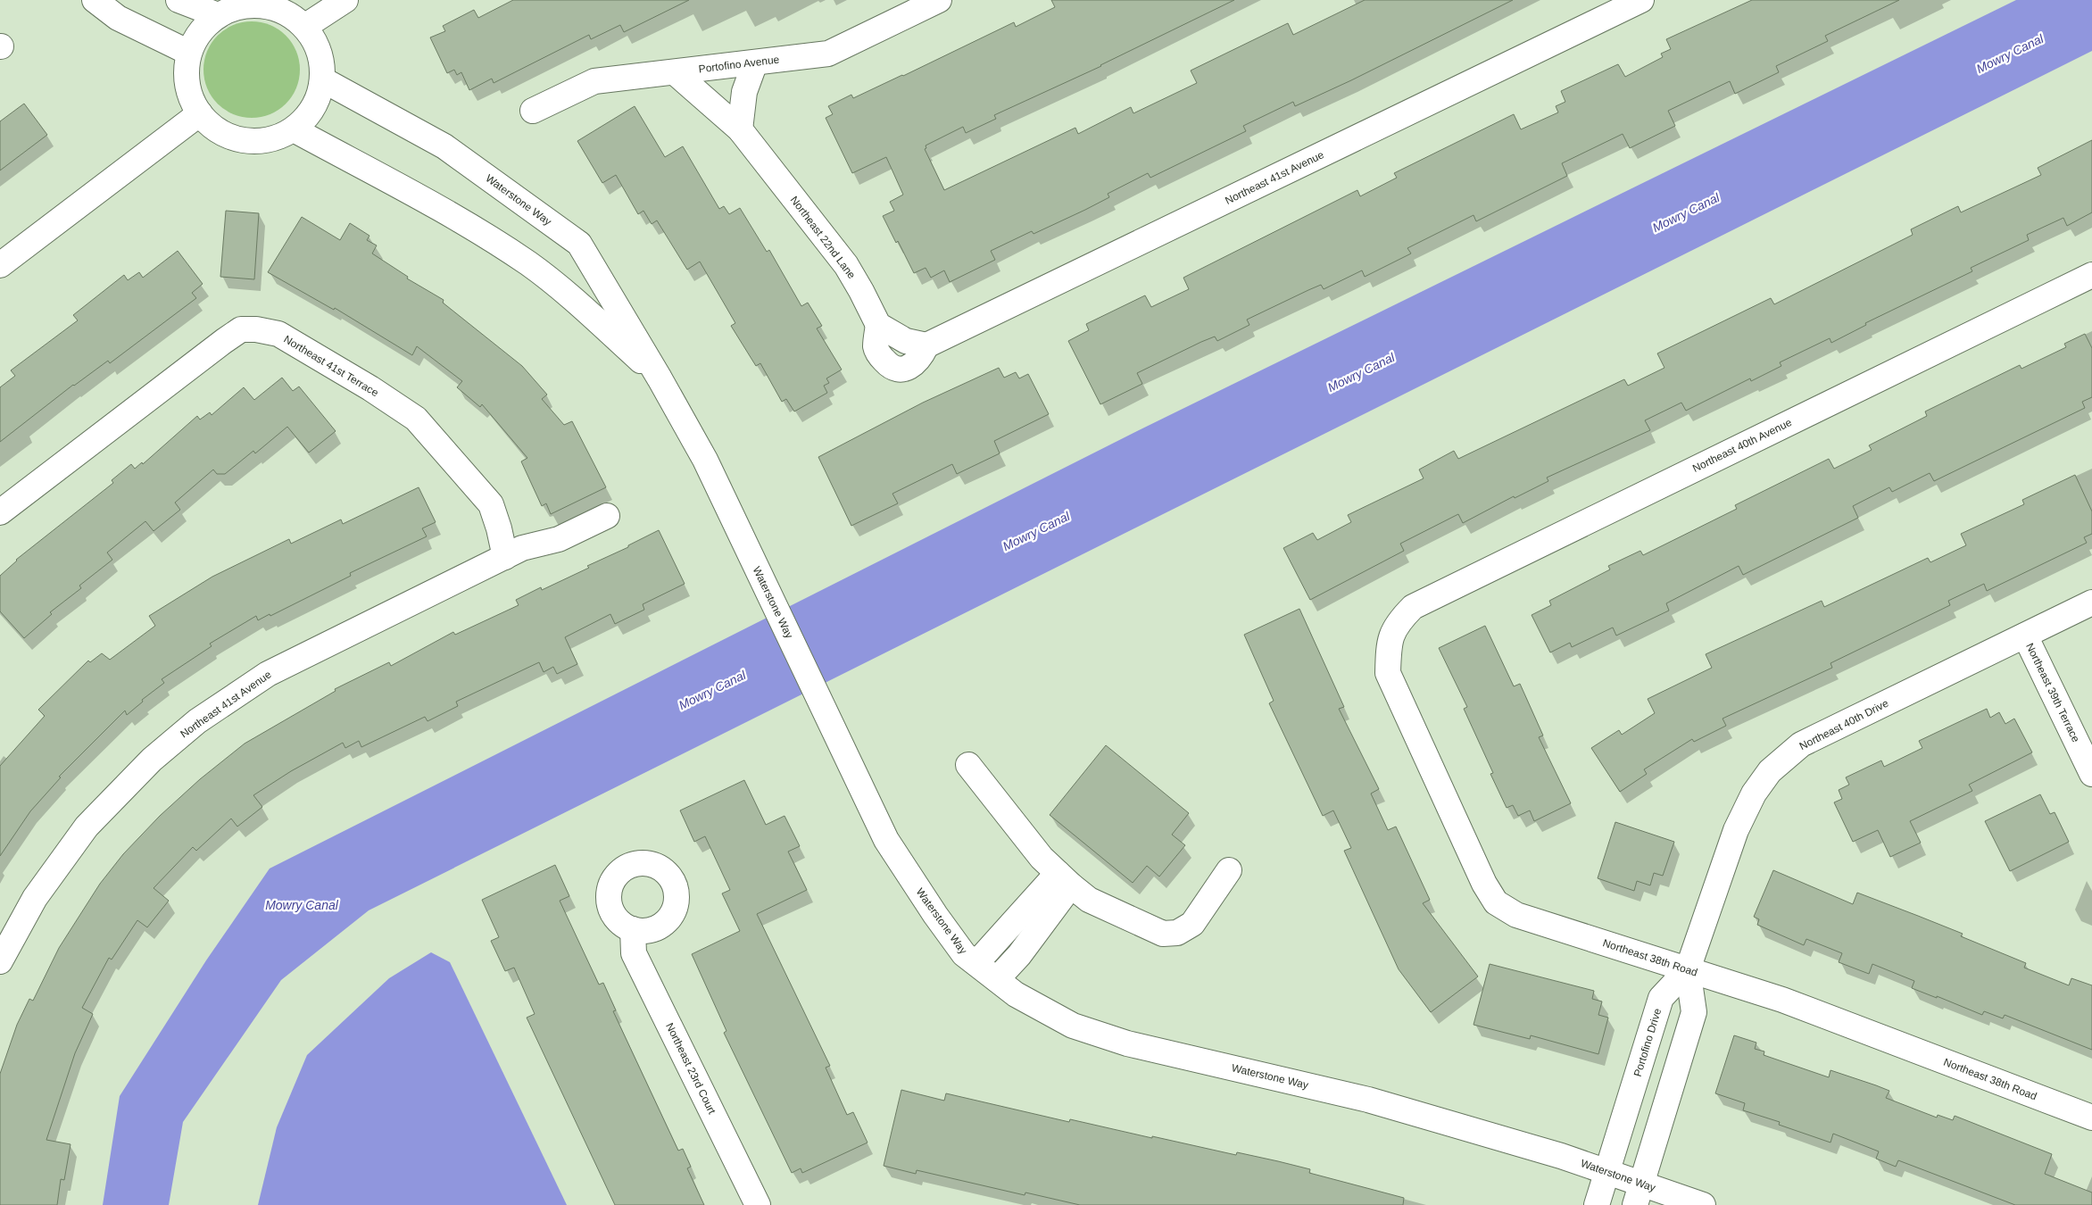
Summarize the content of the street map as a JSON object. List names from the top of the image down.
{
  "streets": {
    "street": [
      "Portofino Avenue",
      "Northeast 41st Avenue",
      "Waterstone Way",
      "Northeast 22nd Lane",
      "Northeast 41st Terrace",
      "Northeast 40th Avenue",
      "Northeast 39th Terrace",
      "Northeast 40th Drive",
      "Northeast 38th Road",
      "Portofino Drive",
      "Northeast 23rd Court"
    ]
  },
  "crossings": [
    ["Portofino Avenue", "Northeast 22nd Lane"],
    ["Northeast 41st Avenue", "Northeast 22nd Lane"],
    ["Northeast 41st Avenue", "Northeast 41st Terrace"],
    ["Waterstone Way", "Portofino Drive"],
    ["Northeast 40th Avenue", "Northeast 38th Road"],
    ["Northeast 39th Terrace", "Northeast 40th Drive"],
    ["Northeast 40th Drive", "Northeast 38th Road"],
    ["Northeast 40th Drive", "Portofino Drive"],
    ["Northeast 38th Road", "Portofino Drive"]
  ],
  "water": ["Mowry Canal"]
}
